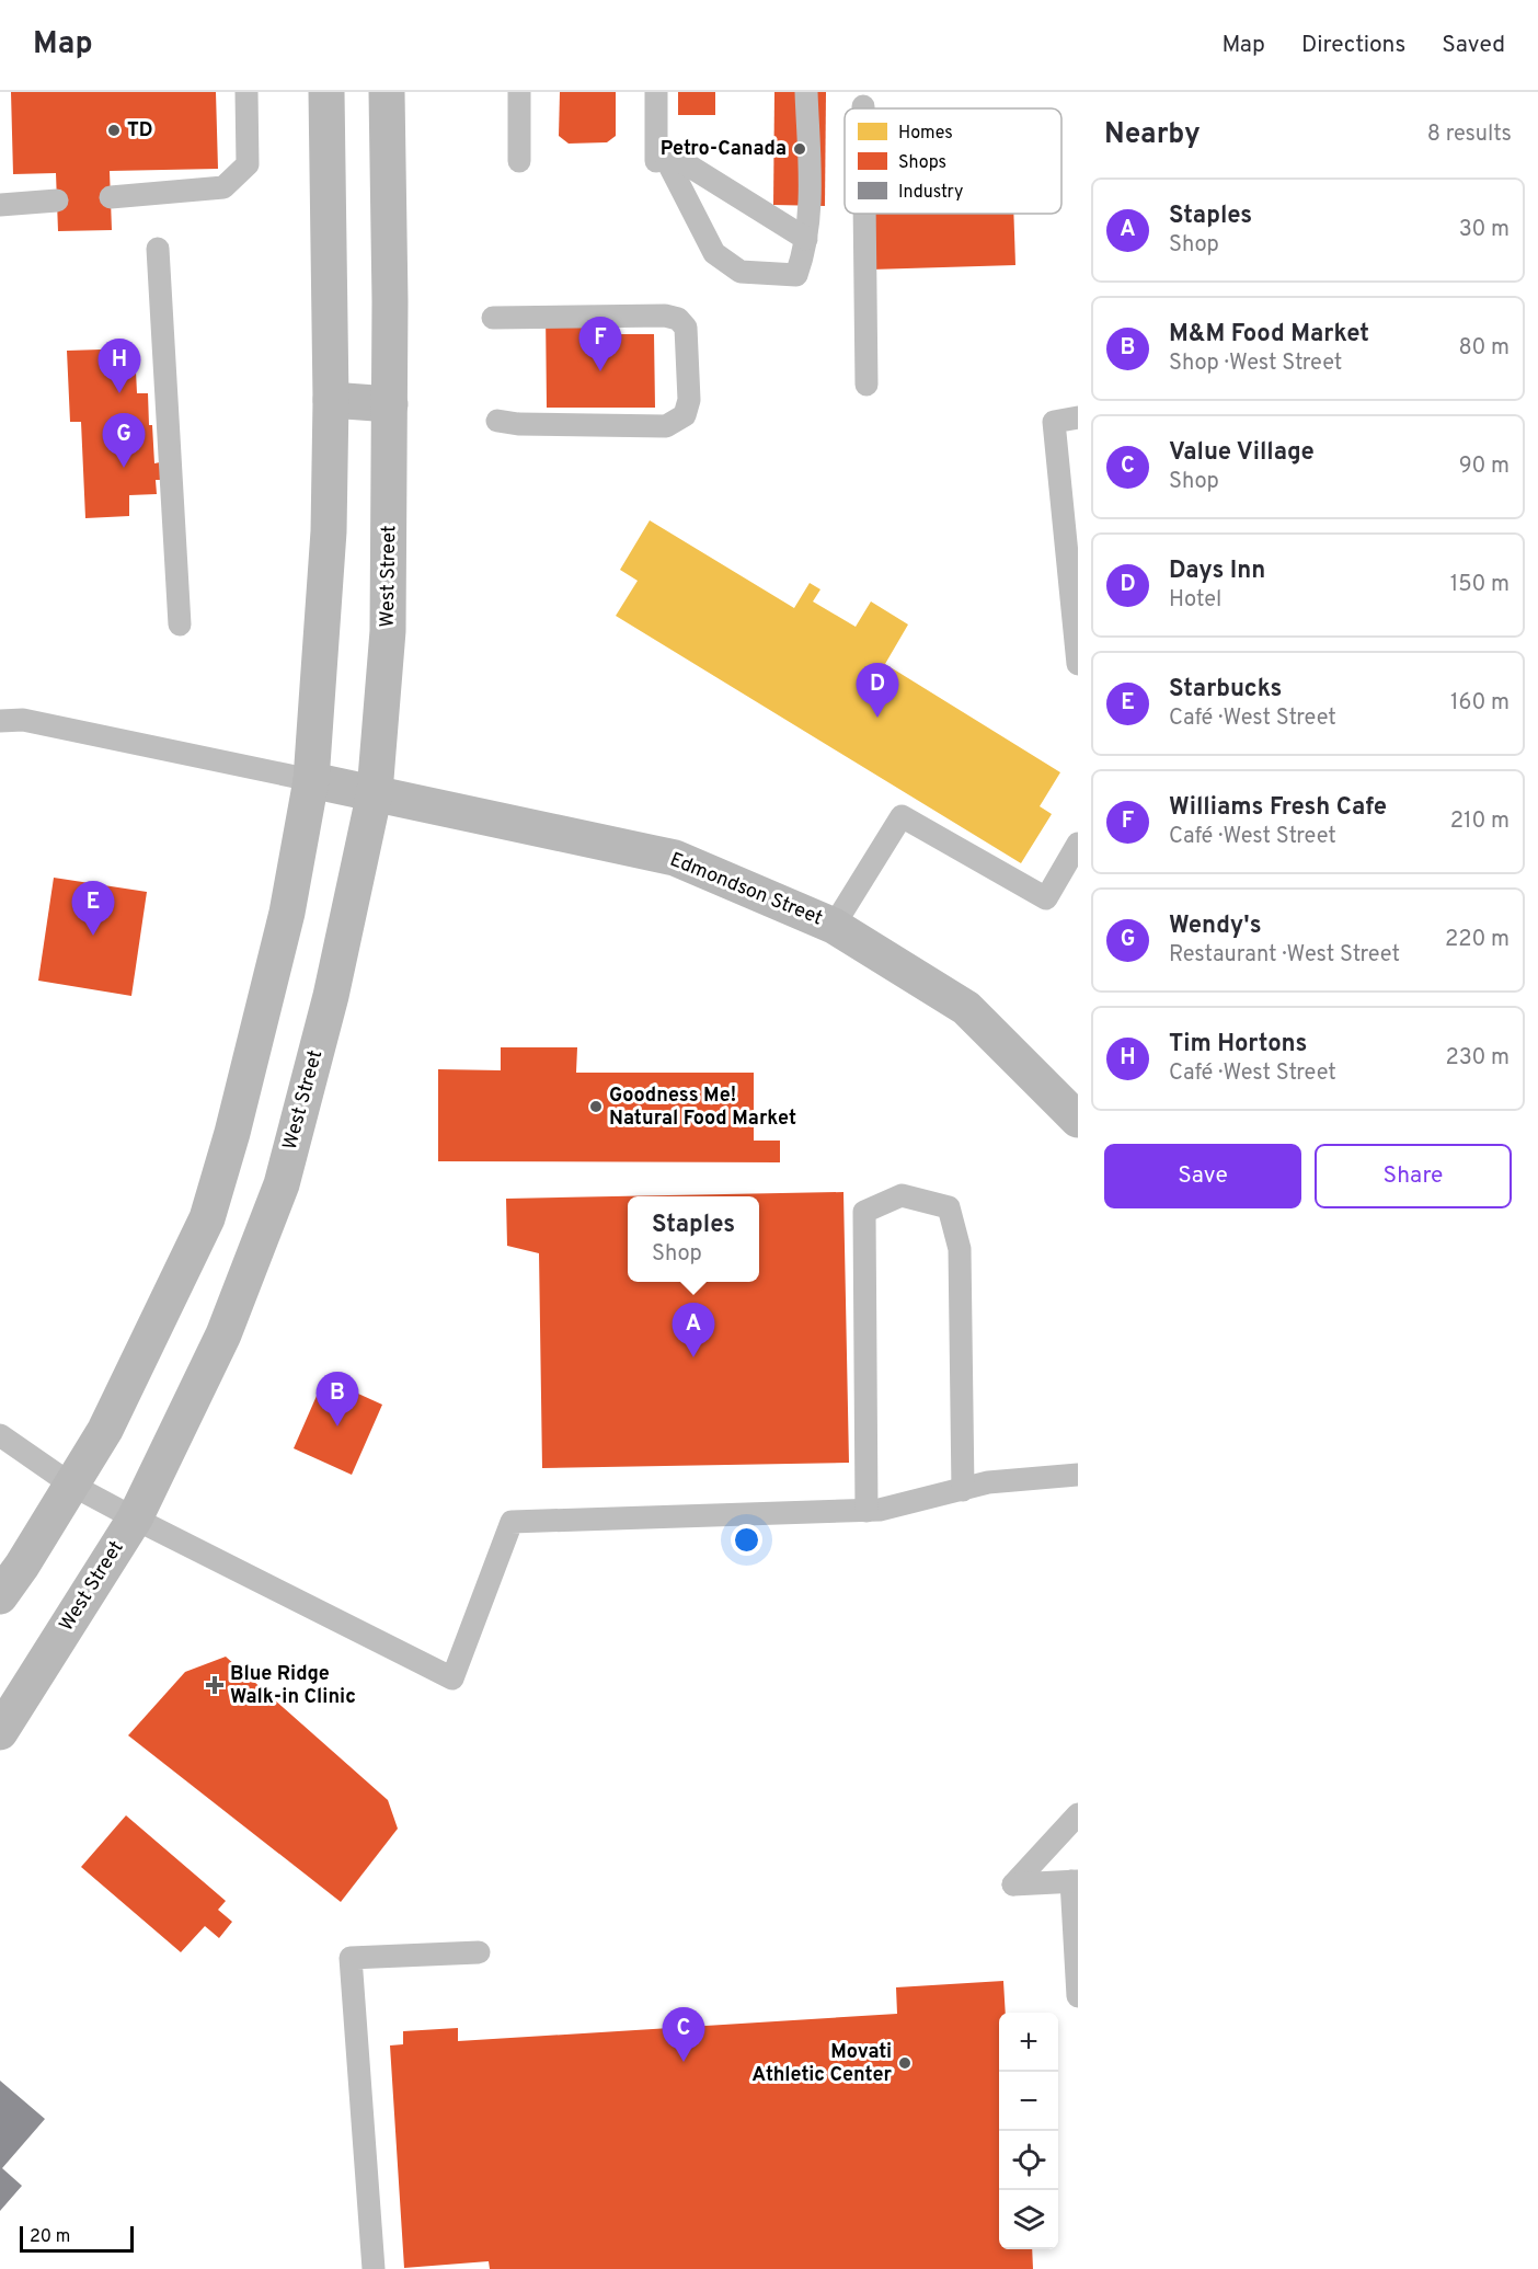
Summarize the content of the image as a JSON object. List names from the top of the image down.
{
  "streets": {
    "main road": ["West Street", "Edmondson Street"]
  },
  "crossings": [
    ["West Street", "Edmondson Street"]
  ],
  "places": {
    "other": [
      "TD",
      "Petro-Canada",
      "Goodness Me! Natural Food Market",
      "Movati Athletic Center"
    ],
    "health": ["Blue Ridge Walk-in Clinic"]
  },
  "legend": ["Homes", "Shops", "Industry"],
  "scale_bar": "20 m",
  "page": {
    "header": "Map",
    "nav": ["Map", "Directions", "Saved"],
    "heading": ["Nearby", "8 results"],
    "list": [
      {
        "mark": "A",
        "name": "Staples",
        "note": "Shop",
        "value": "30 m"
      },
      {
        "mark": "B",
        "name": "M&M Food Market",
        "note": "Shop · West Street",
        "value": "80 m"
      },
      {
        "mark": "C",
        "name": "Value Village",
        "note": "Shop",
        "value": "90 m"
      },
      {
        "mark": "D",
        "name": "Days Inn",
        "note": "Hotel",
        "value": "150 m"
      },
      {
        "mark": "E",
        "name": "Starbucks",
        "note": "Café · West Street",
        "value": "160 m"
      },
      {
        "mark": "F",
        "name": "Williams Fresh Cafe",
        "note": "Café · West Street",
        "value": "210 m"
      },
      {
        "mark": "G",
        "name": "Wendy's",
        "note": "Restaurant · West Street",
        "value": "220 m"
      },
      {
        "mark": "H",
        "name": "Tim Hortons",
        "note": "Café · West Street",
        "value": "230 m"
      }
    ],
    "pins": [
      "F",
      "H",
      "G",
      "D",
      "E",
      "A",
      "B",
      "C"
    ],
    "buttons": ["Save", "Share"],
    "popup": ["Staples", "Shop"],
    "map_buttons": ["+", "−"],
    "scale": "20 m"
  }
}
